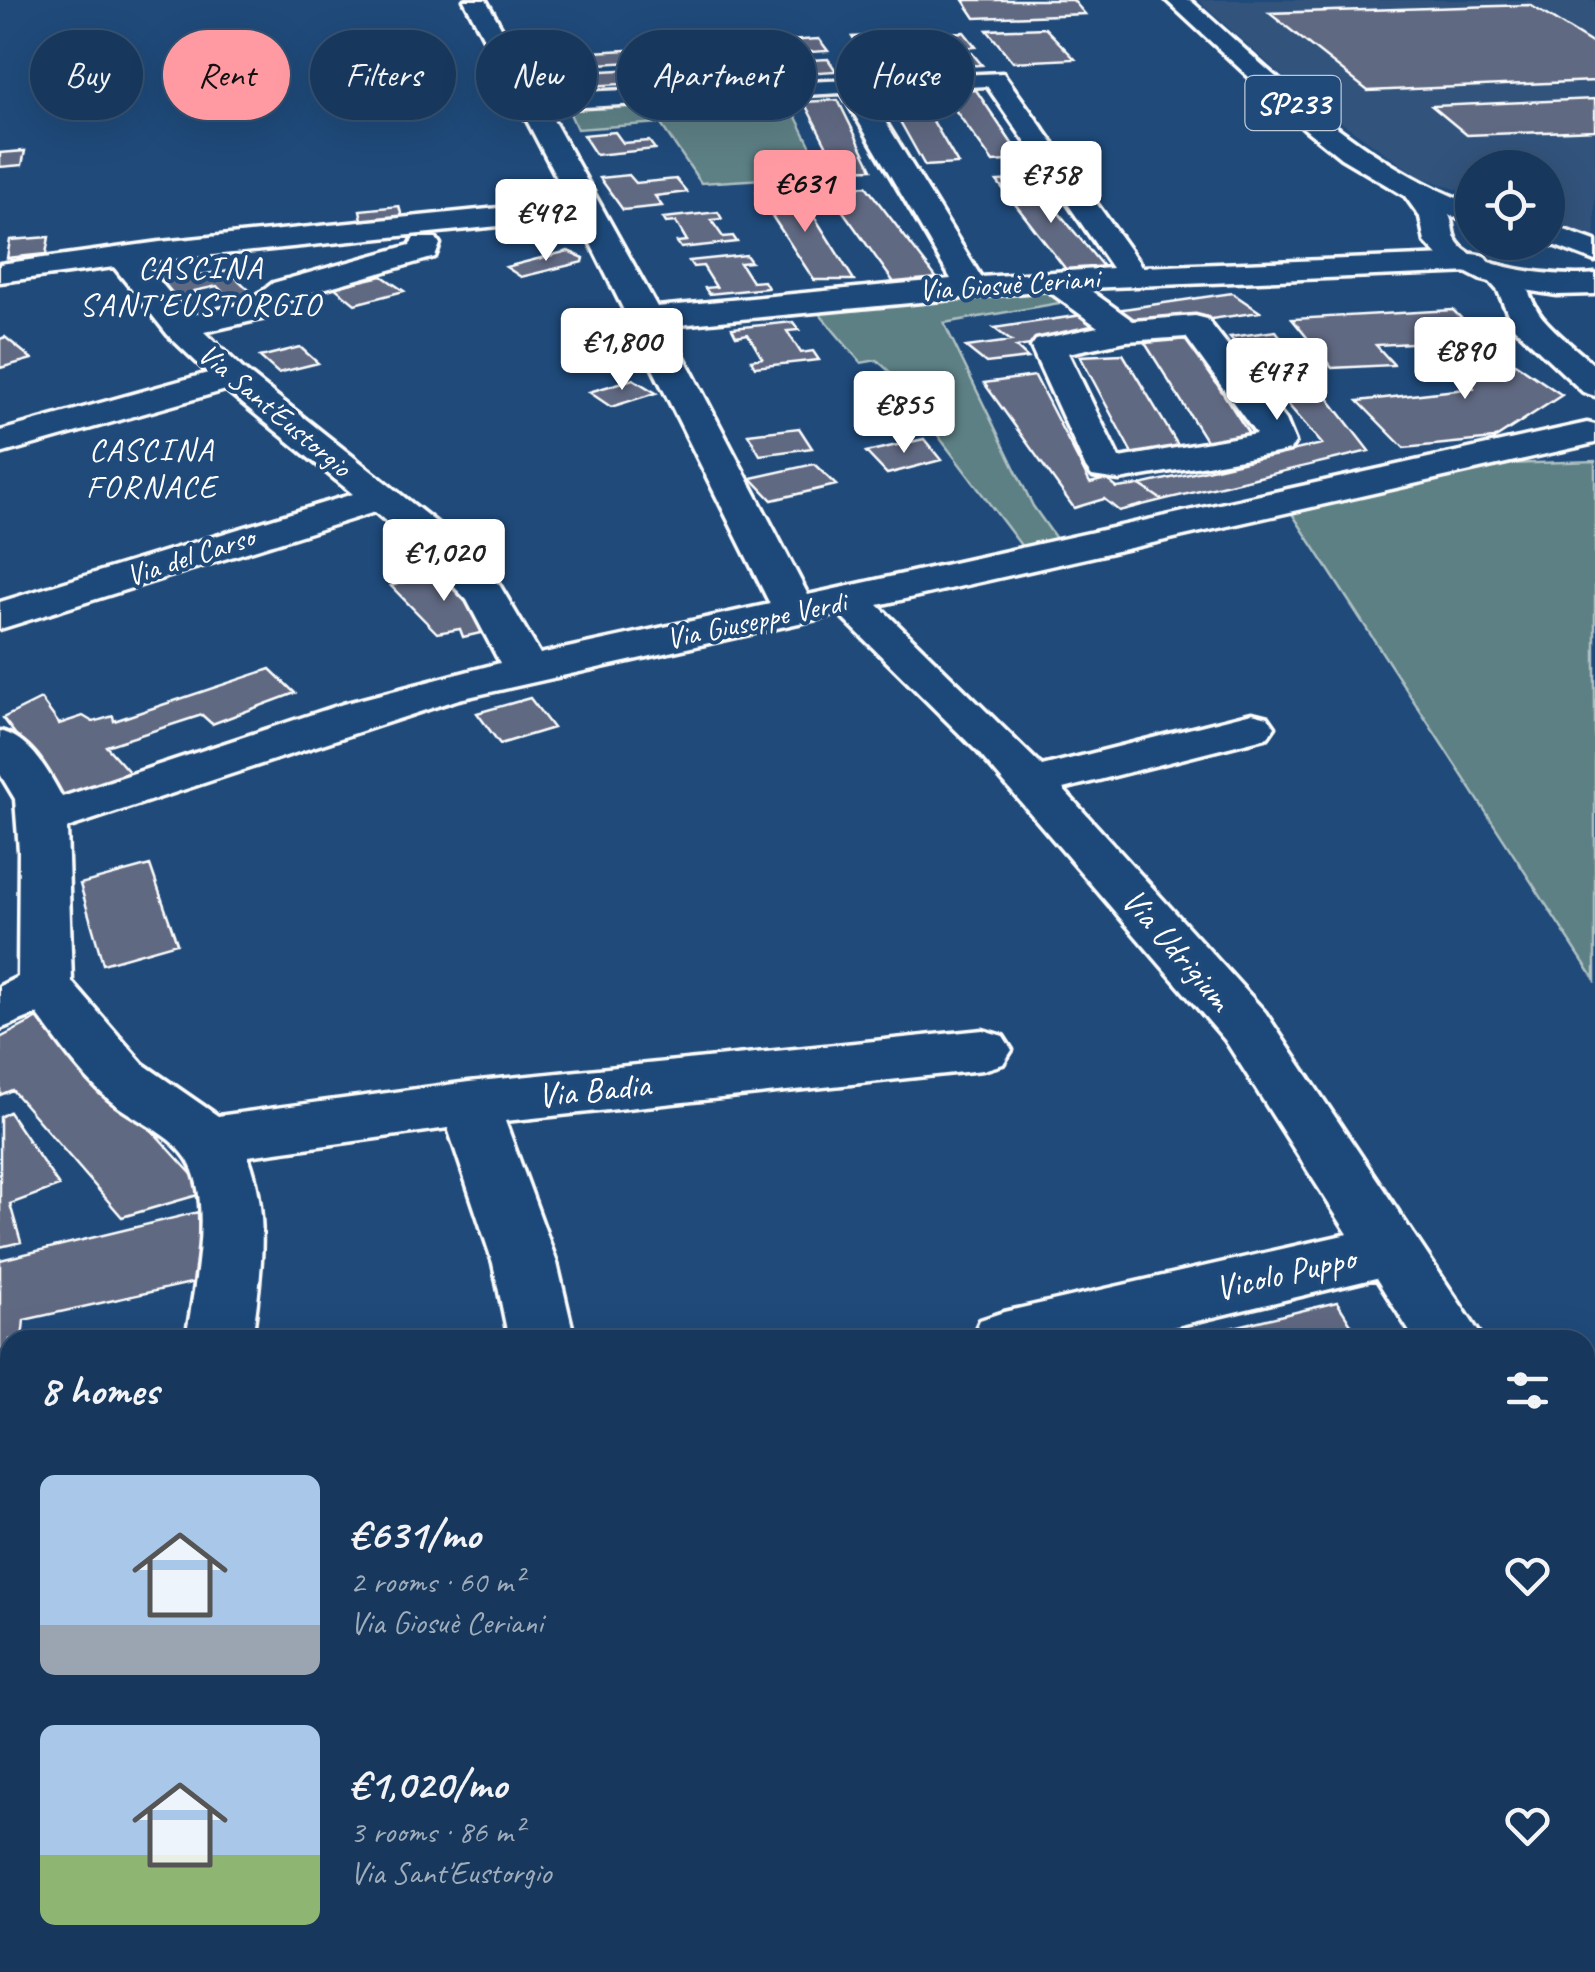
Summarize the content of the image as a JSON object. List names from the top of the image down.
{
  "streets": {
    "street": [
      "SP233",
      "Via Giosuè Ceriani",
      "Via Sant'Eustorgio",
      "Via del Carso",
      "Via Giuseppe Verdi",
      "Via Udrigium",
      "Via Badia",
      "Vicolo Puppo"
    ]
  },
  "crossings": [
    ["Via Sant'Eustorgio", "Via del Carso"],
    ["Via Sant'Eustorgio", "Via Giuseppe Verdi"],
    ["Via Giuseppe Verdi", "Via Udrigium"],
    ["Via Udrigium", "Vicolo Puppo"]
  ],
  "districts": ["CASCINA SANT'EUSTORGIO", "CASCINA FORNACE"],
  "page": {
    "chip": [
      "Buy",
      "Rent",
      "Filters",
      "New",
      "Apartment",
      "House"
    ],
    "price": [
      "€758",
      "€631",
      "€492",
      "€1,800",
      "€890",
      "€477",
      "€855",
      "€1,020"
    ],
    "heading": "8 homes",
    "list": [
      {
        "name": "€631/mo",
        "note": "2 rooms · 60 m² · Via Giosuè Ceriani"
      },
      {
        "name": "€1,020/mo",
        "note": "3 rooms · 86 m² · Via Sant'Eustorgio"
      }
    ]
  }
}
